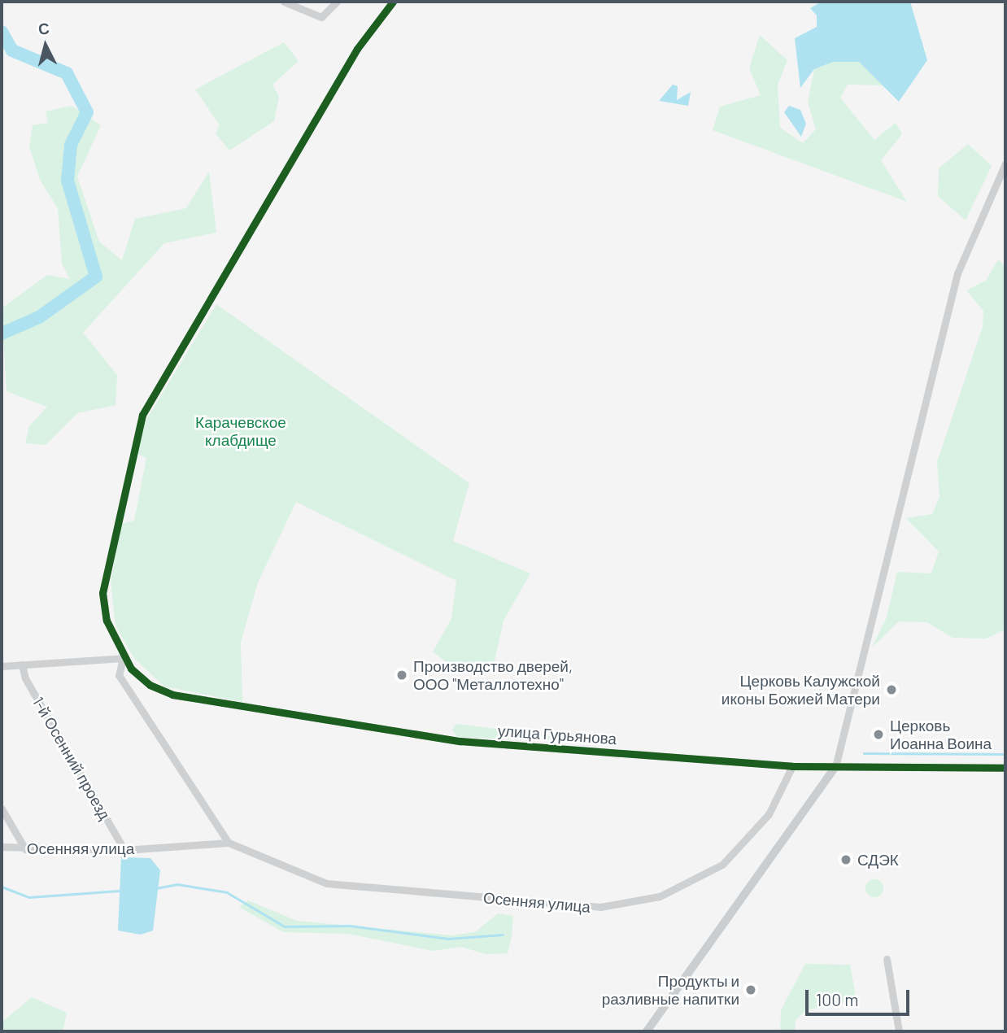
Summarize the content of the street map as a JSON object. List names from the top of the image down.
{
  "streets": {
    "street": ["улица Гурьянова", "1-й Осенний проезд", "Осенняя улица"]
  },
  "crossings": [
    ["улица Гурьянова", "Осенняя улица"],
    ["1-й Осенний проезд", "Осенняя улица"]
  ],
  "parks": ["Карачевское клабдище"],
  "places": [
    "Производство дверей, ООО \"Металлотехно\"",
    "Церковь Калужской иконы Божией Матери",
    "Церковь Иоанна Воина",
    "СДЭК",
    "Продукты и разливные напитки"
  ],
  "scale_bar": "100 m",
  "north": "top"
}
